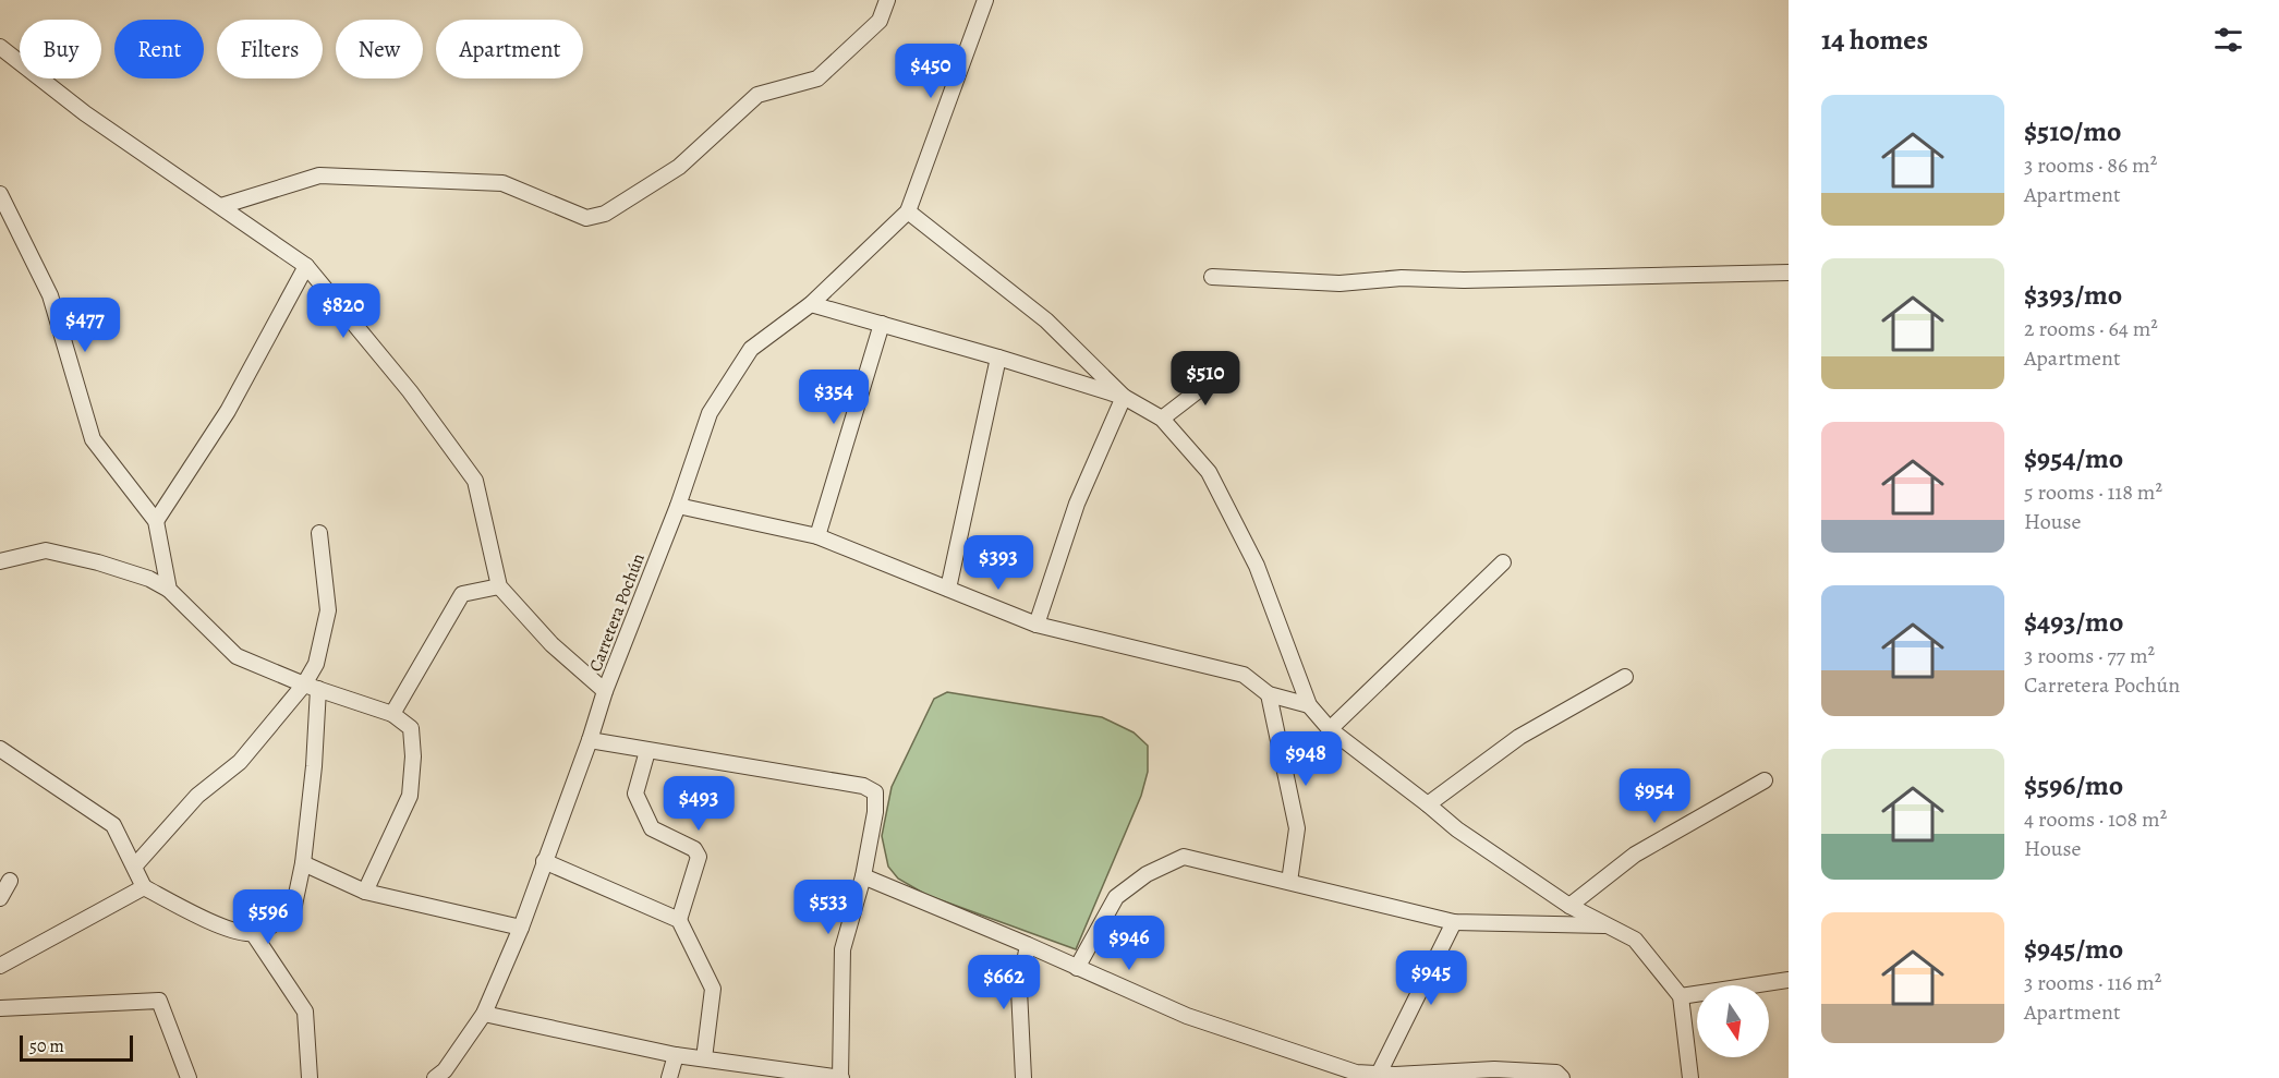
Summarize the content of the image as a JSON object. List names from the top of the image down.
{
  "streets": {
    "street": ["Carretera Pochún"]
  },
  "scale_bar": "50 m",
  "north": "bottom",
  "page": {
    "heading": "14 homes",
    "chip": [
      "Buy",
      "Rent",
      "Filters",
      "New",
      "Apartment"
    ],
    "price": [
      "$450",
      "$820",
      "$477",
      "$510",
      "$354",
      "$393",
      "$948",
      "$954",
      "$493",
      "$533",
      "$596",
      "$946",
      "$945",
      "$662"
    ],
    "list": [
      {
        "name": "$510/mo",
        "note": "3 rooms · 86 m² · Apartment"
      },
      {
        "name": "$393/mo",
        "note": "2 rooms · 64 m² · Apartment"
      },
      {
        "name": "$954/mo",
        "note": "5 rooms · 118 m² · House"
      },
      {
        "name": "$493/mo",
        "note": "3 rooms · 77 m² · Carretera Pochún"
      },
      {
        "name": "$596/mo",
        "note": "4 rooms · 108 m² · House"
      },
      {
        "name": "$945/mo",
        "note": "3 rooms · 116 m² · Apartment"
      }
    ],
    "scale": "50 m"
  }
}
